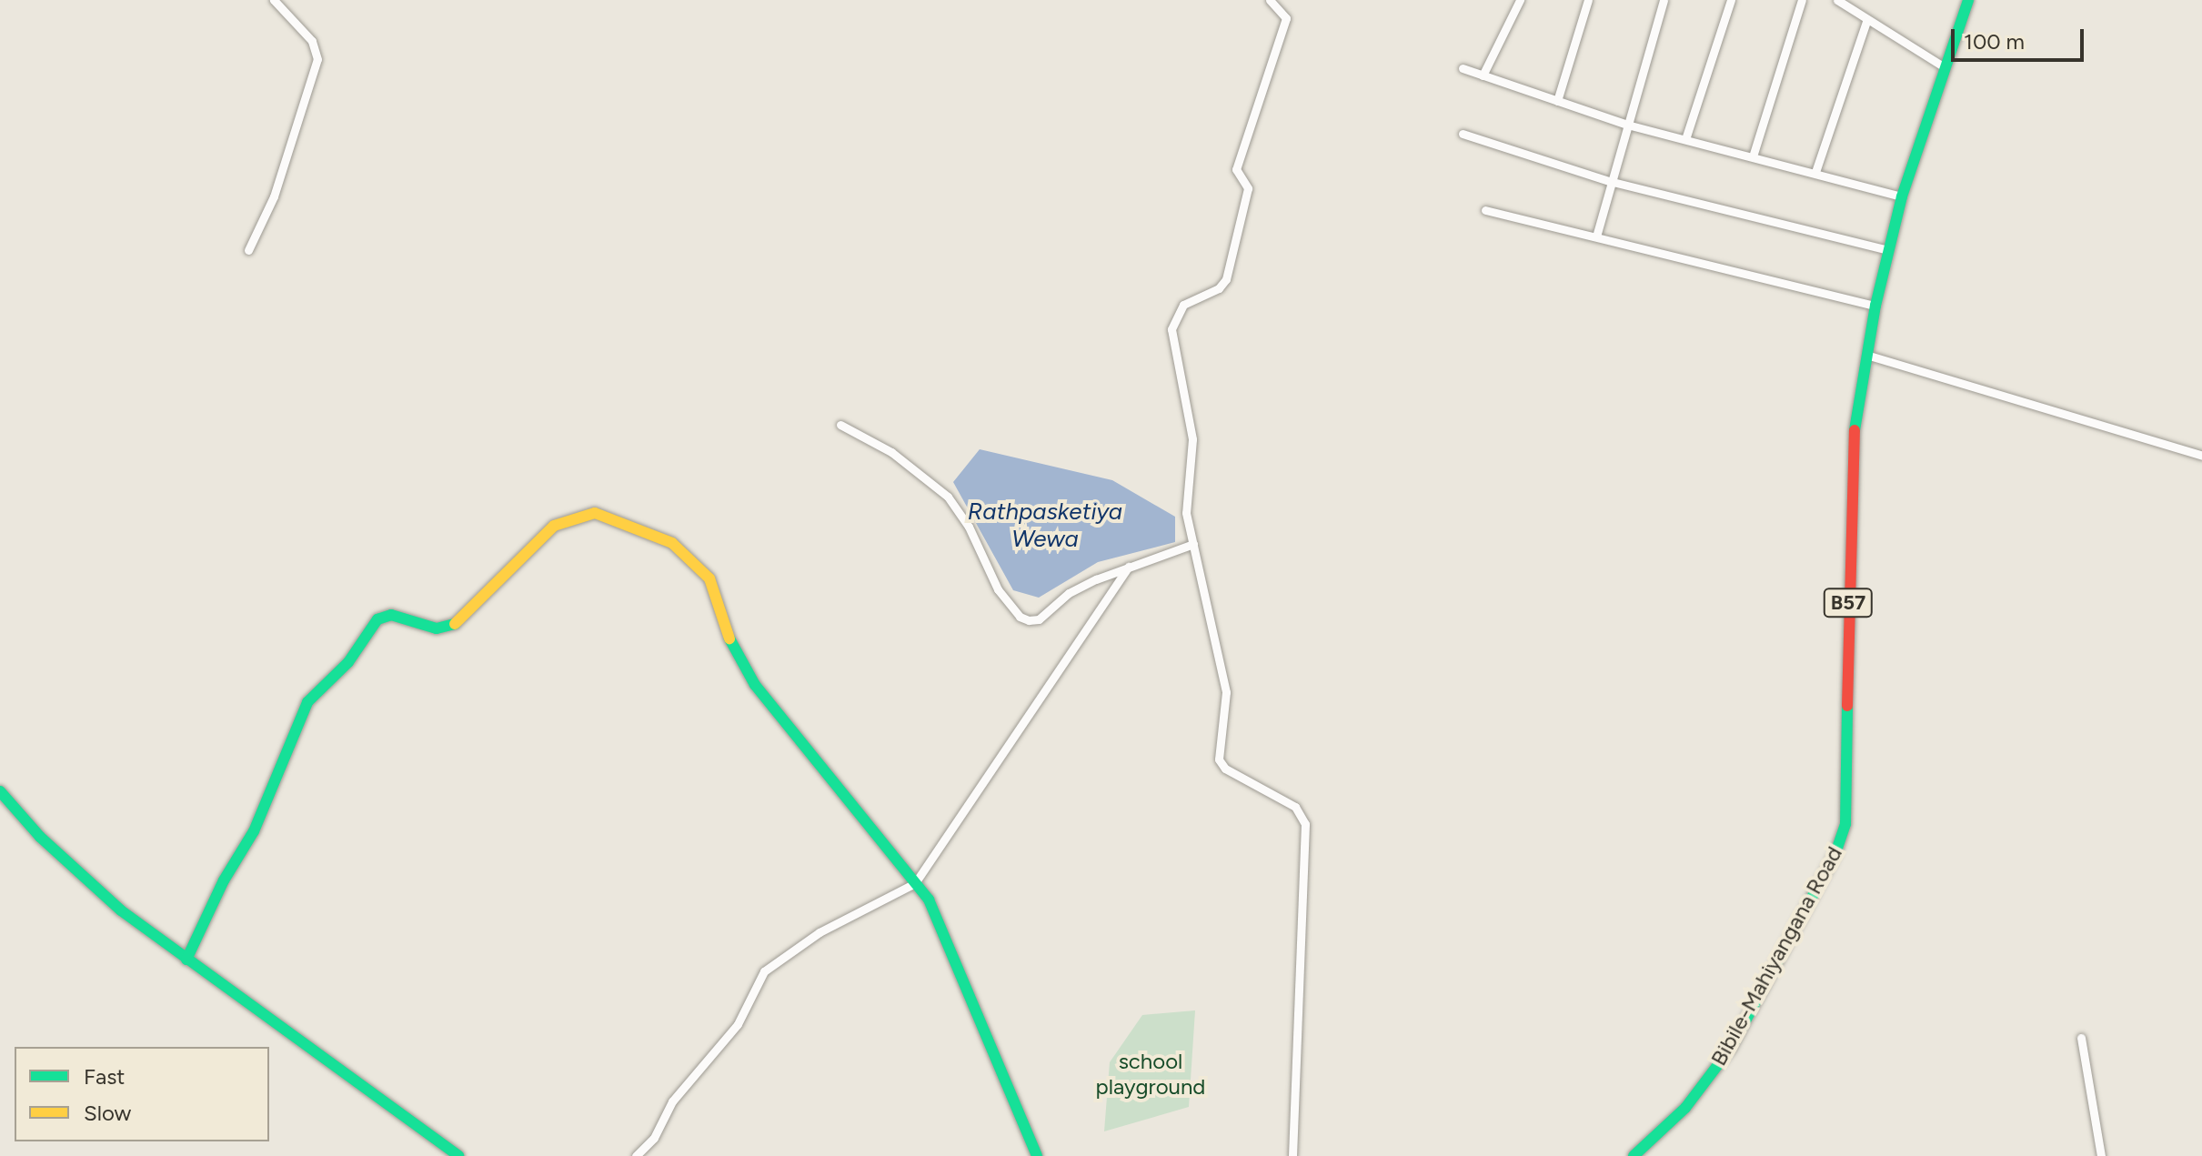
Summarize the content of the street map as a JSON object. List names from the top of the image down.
{
  "streets": {
    "street": ["B57", "Bibile-Mahiyangana Road"]
  },
  "water": ["Rathpasketiya Wewa"],
  "parks": ["school playground"],
  "legend": ["Fast", "Slow"],
  "scale_bar": "100 m"
}
